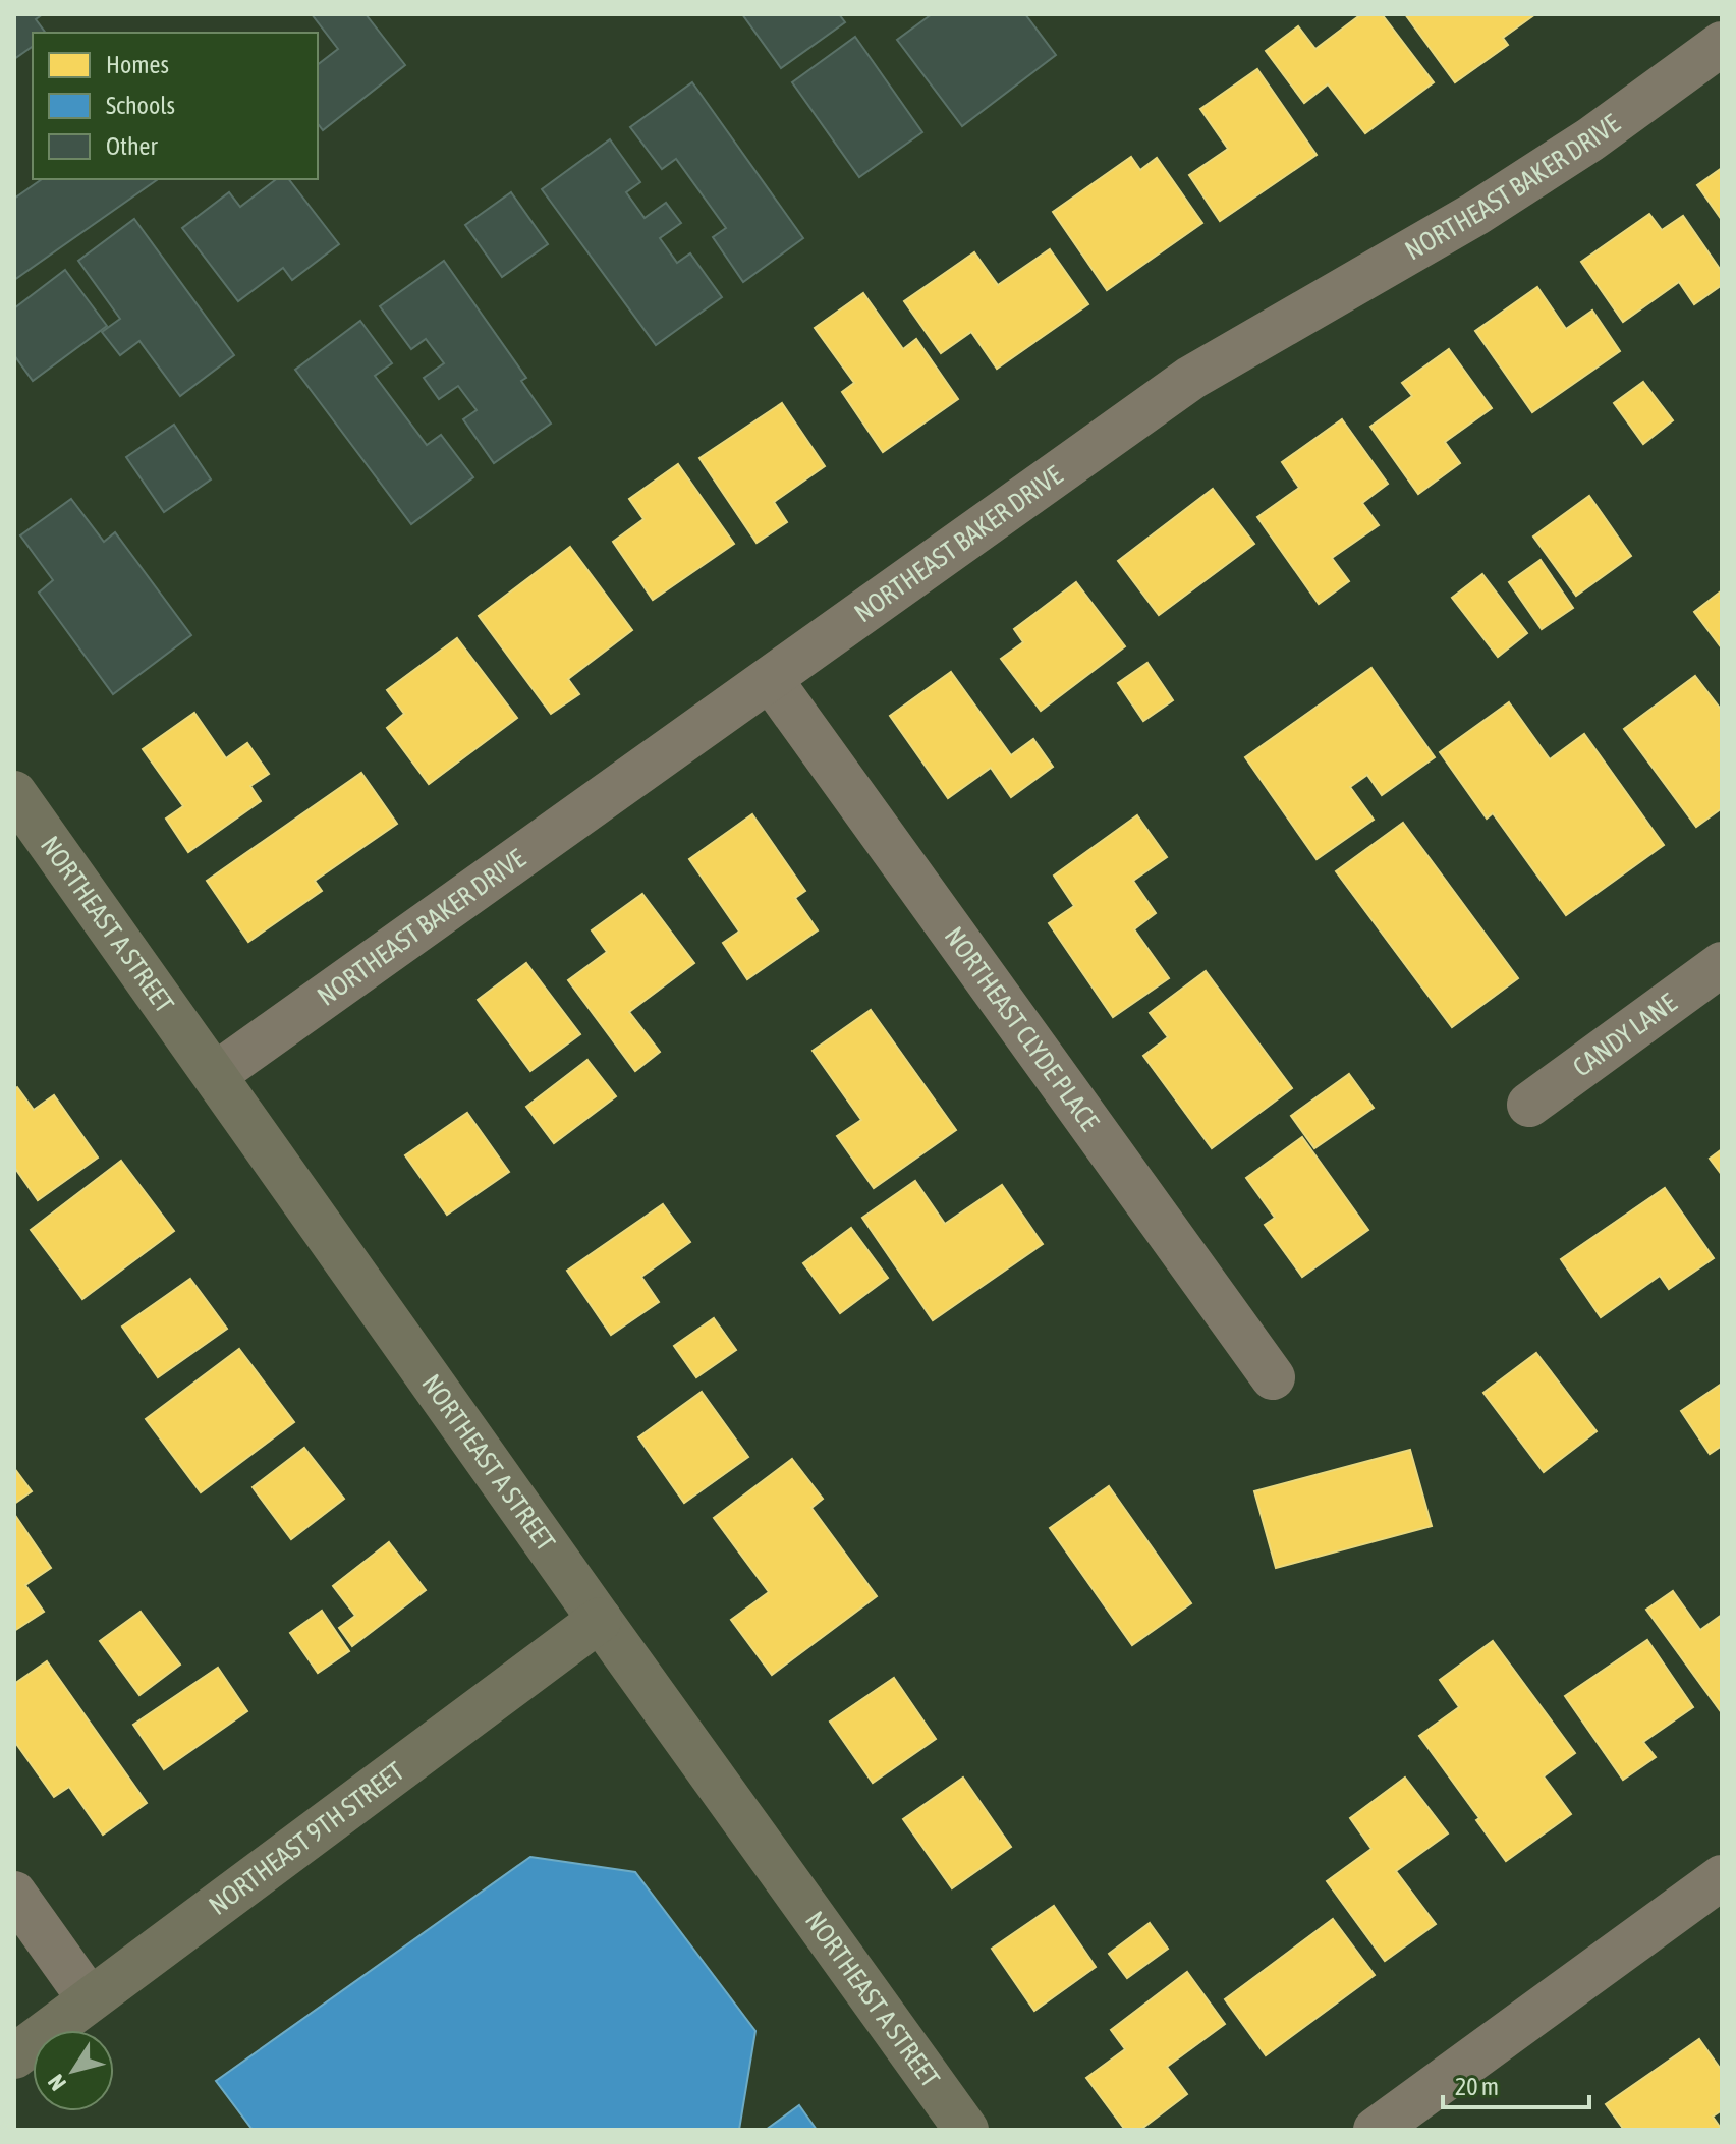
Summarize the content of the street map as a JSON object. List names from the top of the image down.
{
  "streets": {
    "street": [
      "NORTHEAST BAKER DRIVE",
      "NORTHEAST A STREET",
      "NORTHEAST CLYDE PLACE",
      "CANDY LANE",
      "NORTHEAST 9TH STREET"
    ]
  },
  "crossings": [
    ["NORTHEAST BAKER DRIVE", "NORTHEAST A STREET"],
    ["NORTHEAST BAKER DRIVE", "NORTHEAST CLYDE PLACE"],
    ["NORTHEAST A STREET", "NORTHEAST 9TH STREET"]
  ],
  "legend": ["Homes", "Schools", "Other"],
  "scale_bar": "20 m",
  "north": "bottom left"
}
